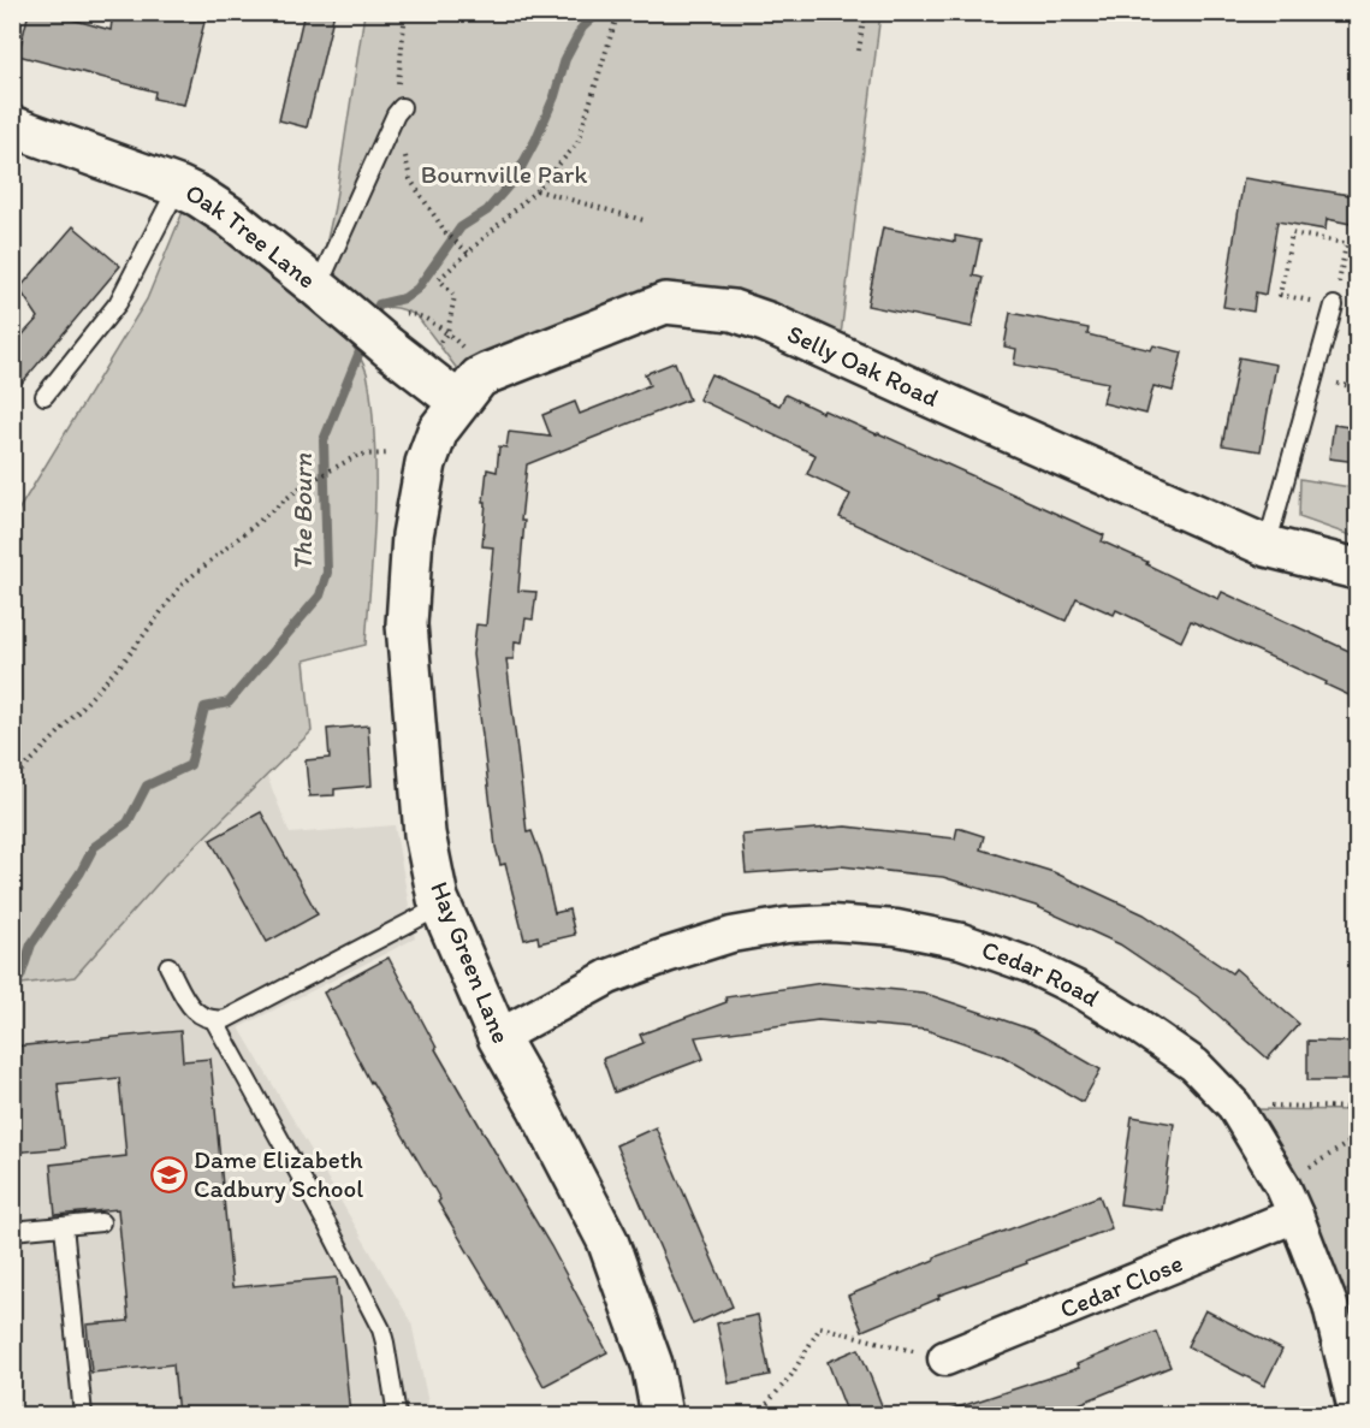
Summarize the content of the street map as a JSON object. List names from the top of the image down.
{
  "streets": {
    "street": [
      "Oak Tree Lane",
      "Selly Oak Road",
      "Hay Green Lane",
      "Cedar Road",
      "Cedar Close"
    ]
  },
  "crossings": [
    ["Oak Tree Lane", "Selly Oak Road"],
    ["Oak Tree Lane", "Hay Green Lane"],
    ["Selly Oak Road", "Hay Green Lane"],
    ["Hay Green Lane", "Cedar Road"],
    ["Cedar Road", "Cedar Close"]
  ],
  "water": ["The Bourn"],
  "parks": ["Bournville Park"],
  "places": {
    "school or university": ["Dame Elizabeth Cadbury School"]
  }
}
